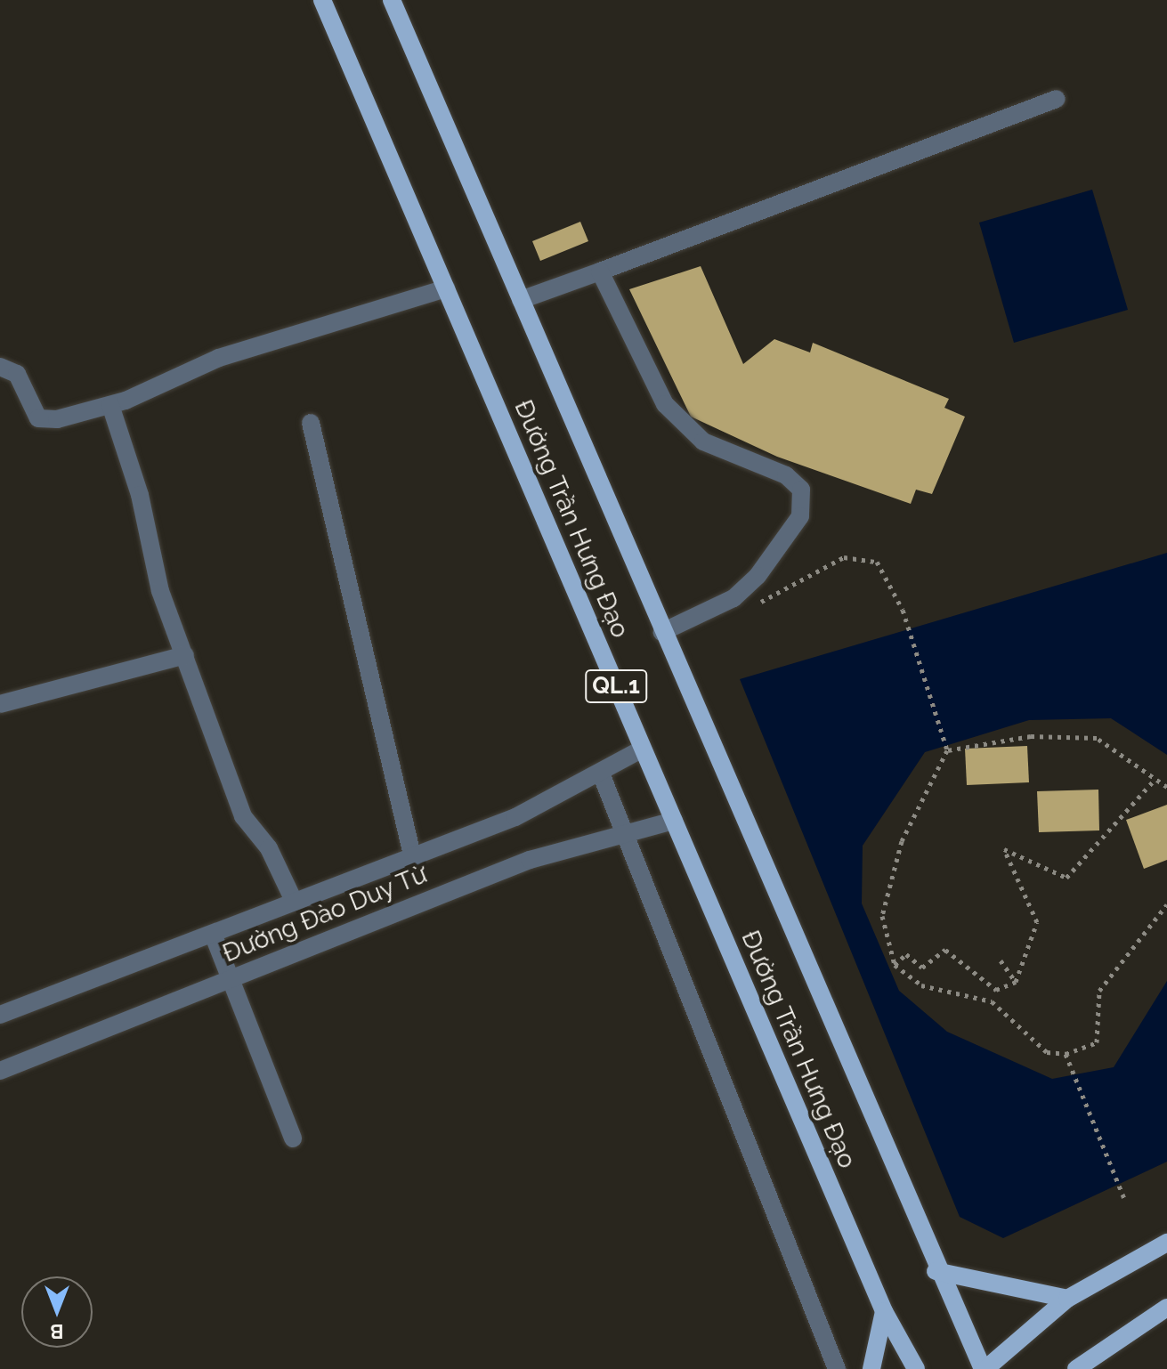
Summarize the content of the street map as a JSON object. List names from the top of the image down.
{
  "streets": {
    "main road": ["Đường Trần Hưng Đạo", "QL.1"],
    "street": ["Đường Đào Duy Từ"]
  },
  "crossings": [
    ["Đường Trần Hưng Đạo", "Đường Đào Duy Từ"]
  ],
  "north": "bottom"
}
